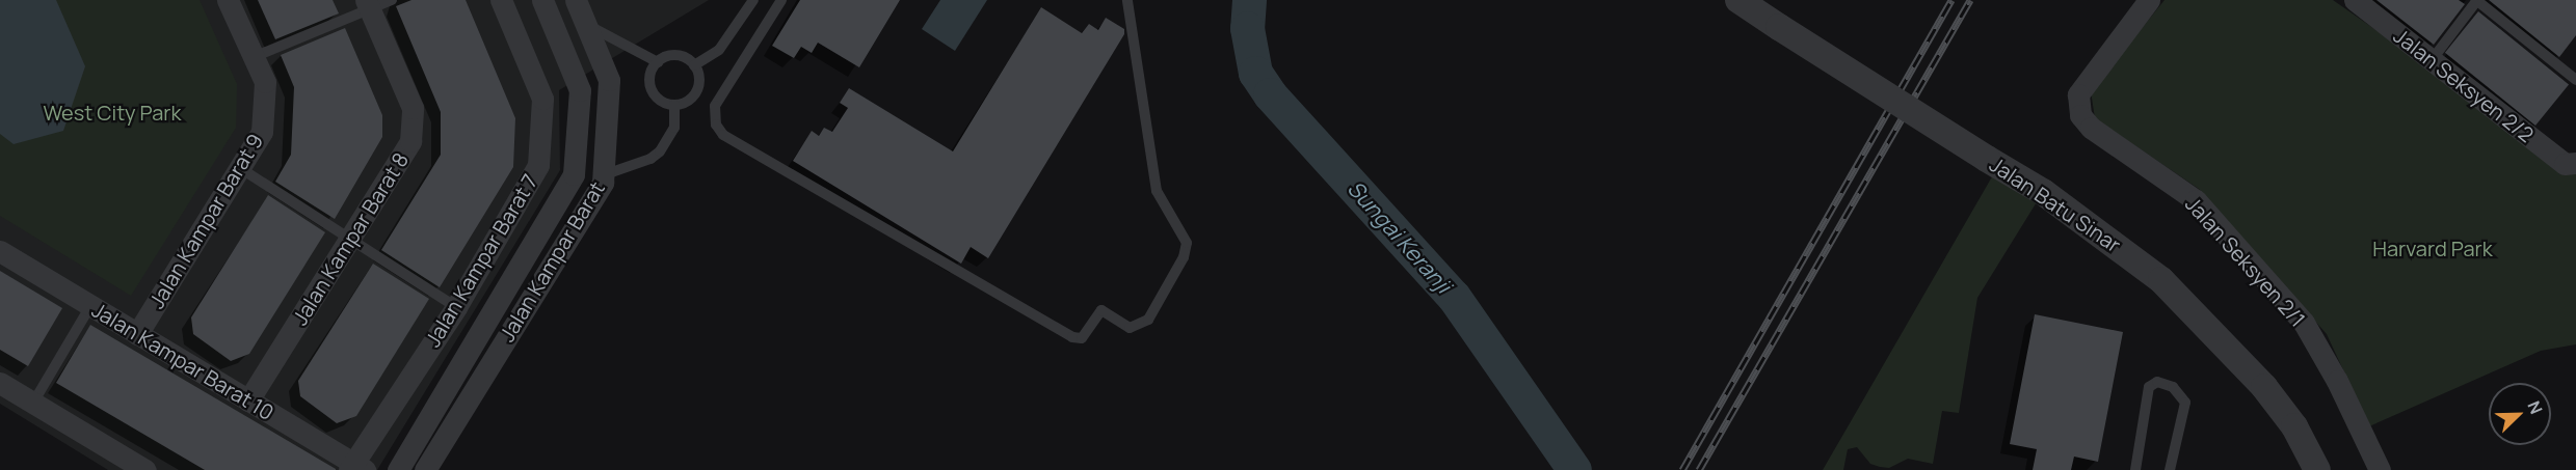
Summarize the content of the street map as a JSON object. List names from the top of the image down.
{
  "streets": {
    "street": [
      "Jalan Seksyen 2/2",
      "Jalan Batu Sinar",
      "Jalan Kampar Barat 9",
      "Jalan Kampar Barat 8",
      "Jalan Kampar Barat 7",
      "Jalan Kampar Barat",
      "Jalan Seksyen 2/1",
      "Jalan Kampar Barat 10"
    ]
  },
  "crossings": [
    ["Jalan Kampar Barat 9", "Jalan Kampar Barat 10"],
    ["Jalan Kampar Barat 8", "Jalan Kampar Barat 10"],
    ["Jalan Kampar Barat 7", "Jalan Kampar Barat 10"]
  ],
  "water": ["Sungai Keranji"],
  "parks": ["West City Park", "Harvard Park"],
  "north": "top right"
}
